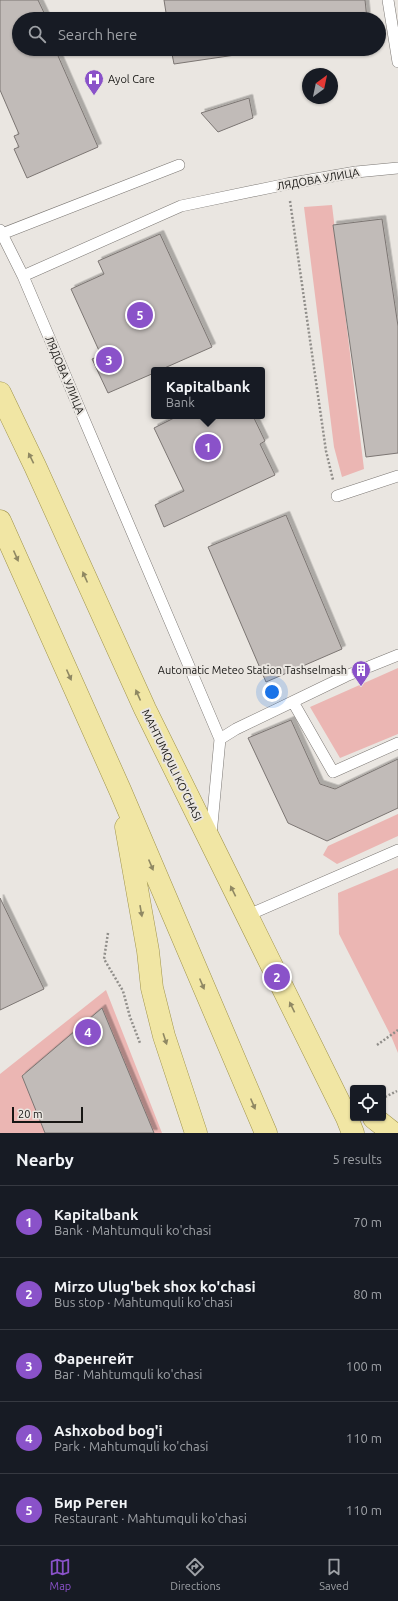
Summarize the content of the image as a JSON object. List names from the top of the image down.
{
  "streets": {
    "main road": ["MAHTUMQULI KO'CHASI"],
    "lane": ["ЛЯДОВА УЛИЦА"]
  },
  "crossings": [
    ["ЛЯДОВА УЛИЦА", "MAHTUMQULI KO'CHASI"]
  ],
  "places": {
    "hospital": ["Ayol Care"],
    "building": ["Automatic Meteo Station Tashselmash"]
  },
  "scale_bar": "20 m",
  "north": "top right",
  "page": {
    "search": "Search here",
    "pins": [
      "5",
      "3",
      "1",
      "2",
      "4"
    ],
    "popup": ["Kapitalbank", "Bank"],
    "scale": "20 m",
    "heading": ["Nearby", "5 results"],
    "list": [
      {
        "mark": "1",
        "name": "Kapitalbank",
        "note": "Bank · Mahtumquli ko'chasi",
        "value": "70 m"
      },
      {
        "mark": "2",
        "name": "Mirzo Ulug'bek shox ko'chasi",
        "note": "Bus stop · Mahtumquli ko'chasi",
        "value": "80 m"
      },
      {
        "mark": "3",
        "name": "Фаренгейт",
        "note": "Bar · Mahtumquli ko'chasi",
        "value": "100 m"
      },
      {
        "mark": "4",
        "name": "Ashxobod bog'i",
        "note": "Park · Mahtumquli ko'chasi",
        "value": "110 m"
      },
      {
        "mark": "5",
        "name": "Бир Реген",
        "note": "Restaurant · Mahtumquli ko'chasi",
        "value": "110 m"
      }
    ],
    "nav": ["Map", "Directions", "Saved"]
  }
}
